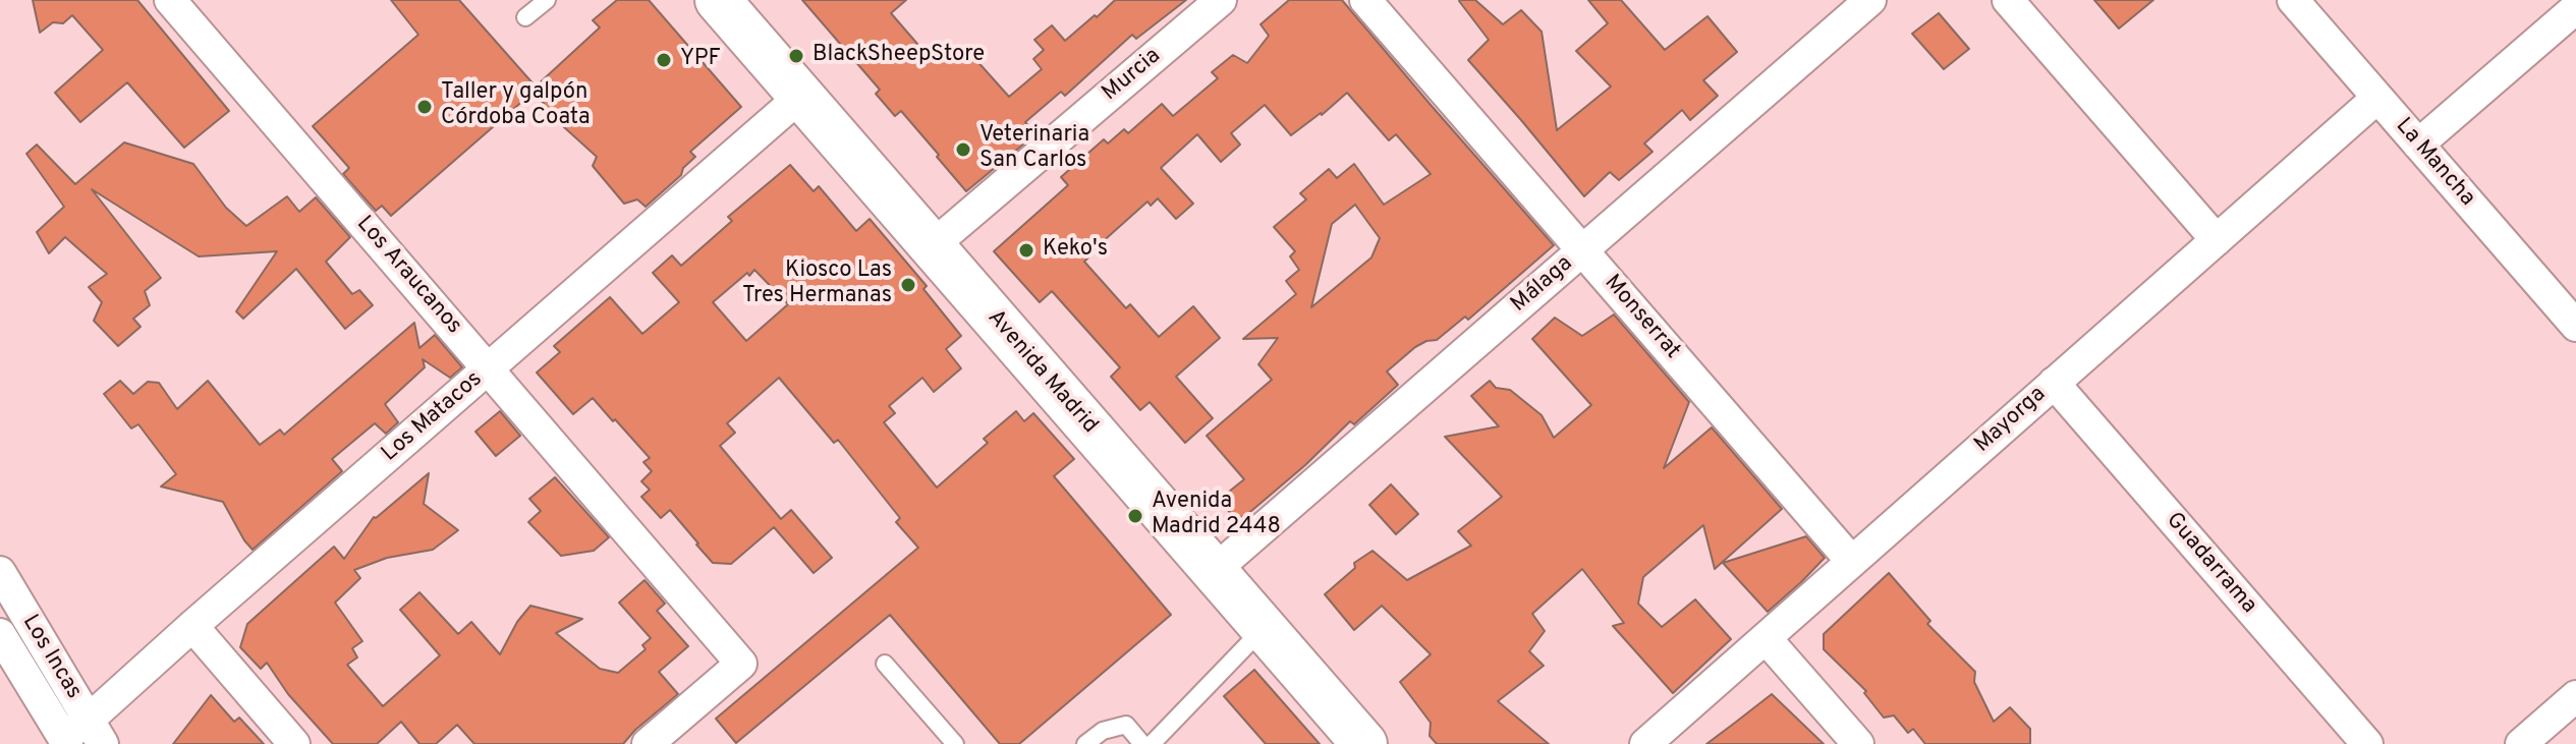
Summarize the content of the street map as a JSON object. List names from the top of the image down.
{
  "streets": {
    "main road": ["Avenida Madrid"],
    "street": [
      "Murcia",
      "La Mancha",
      "Los Araucanos",
      "Málaga",
      "Monserrat",
      "Los Matacos",
      "Mayorga",
      "Guadarrama",
      "Los Incas"
    ]
  },
  "crossings": [
    ["Murcia", "Avenida Madrid"],
    ["La Mancha", "Mayorga"],
    ["Los Araucanos", "Los Matacos"],
    ["Málaga", "Monserrat"],
    ["Málaga", "Avenida Madrid"],
    ["Monserrat", "Mayorga"],
    ["Avenida Madrid", "Los Matacos"],
    ["Los Matacos", "Los Incas"],
    ["Mayorga", "Guadarrama"]
  ],
  "places": [
    "BlackSheepStore",
    "YPF",
    "Taller y galpón Córdoba Coata",
    "Veterinaria San Carlos",
    "Keko's",
    "Kiosco Las Tres Hermanas",
    "Avenida Madrid 2448"
  ]
}
